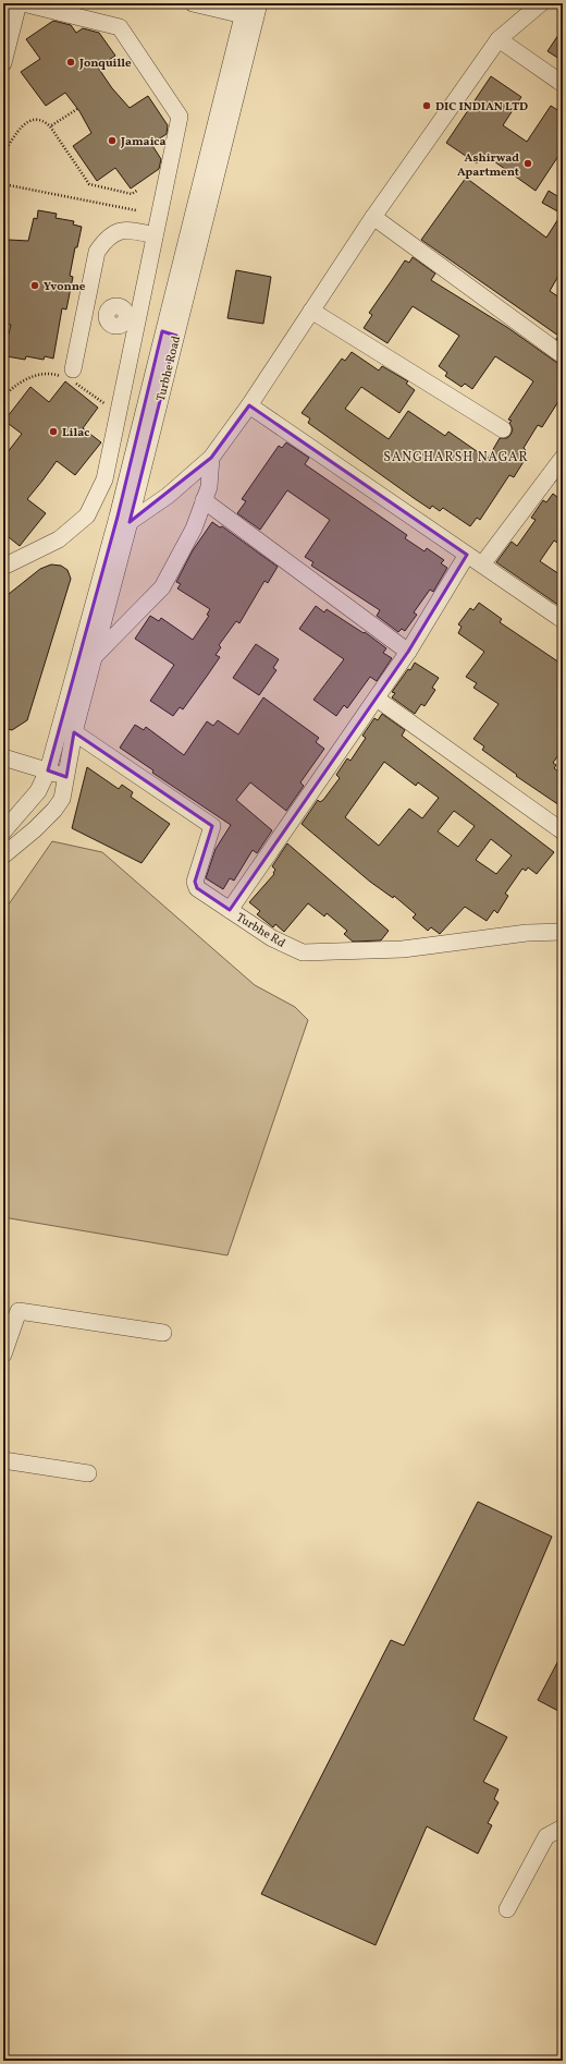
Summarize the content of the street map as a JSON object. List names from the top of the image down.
{
  "streets": {
    "street": ["Turbhe Road", "Turbhe Rd"]
  },
  "crossings": [
    ["Turbhe Road", "Turbhe Rd"]
  ],
  "districts": ["SANGHARSH NAGAR"],
  "places": [
    "Jonquille",
    "DIC INDIAN LTD",
    "Jamaica",
    "Ashirwad Apartment",
    "Yvonne",
    "Lilac"
  ]
}
